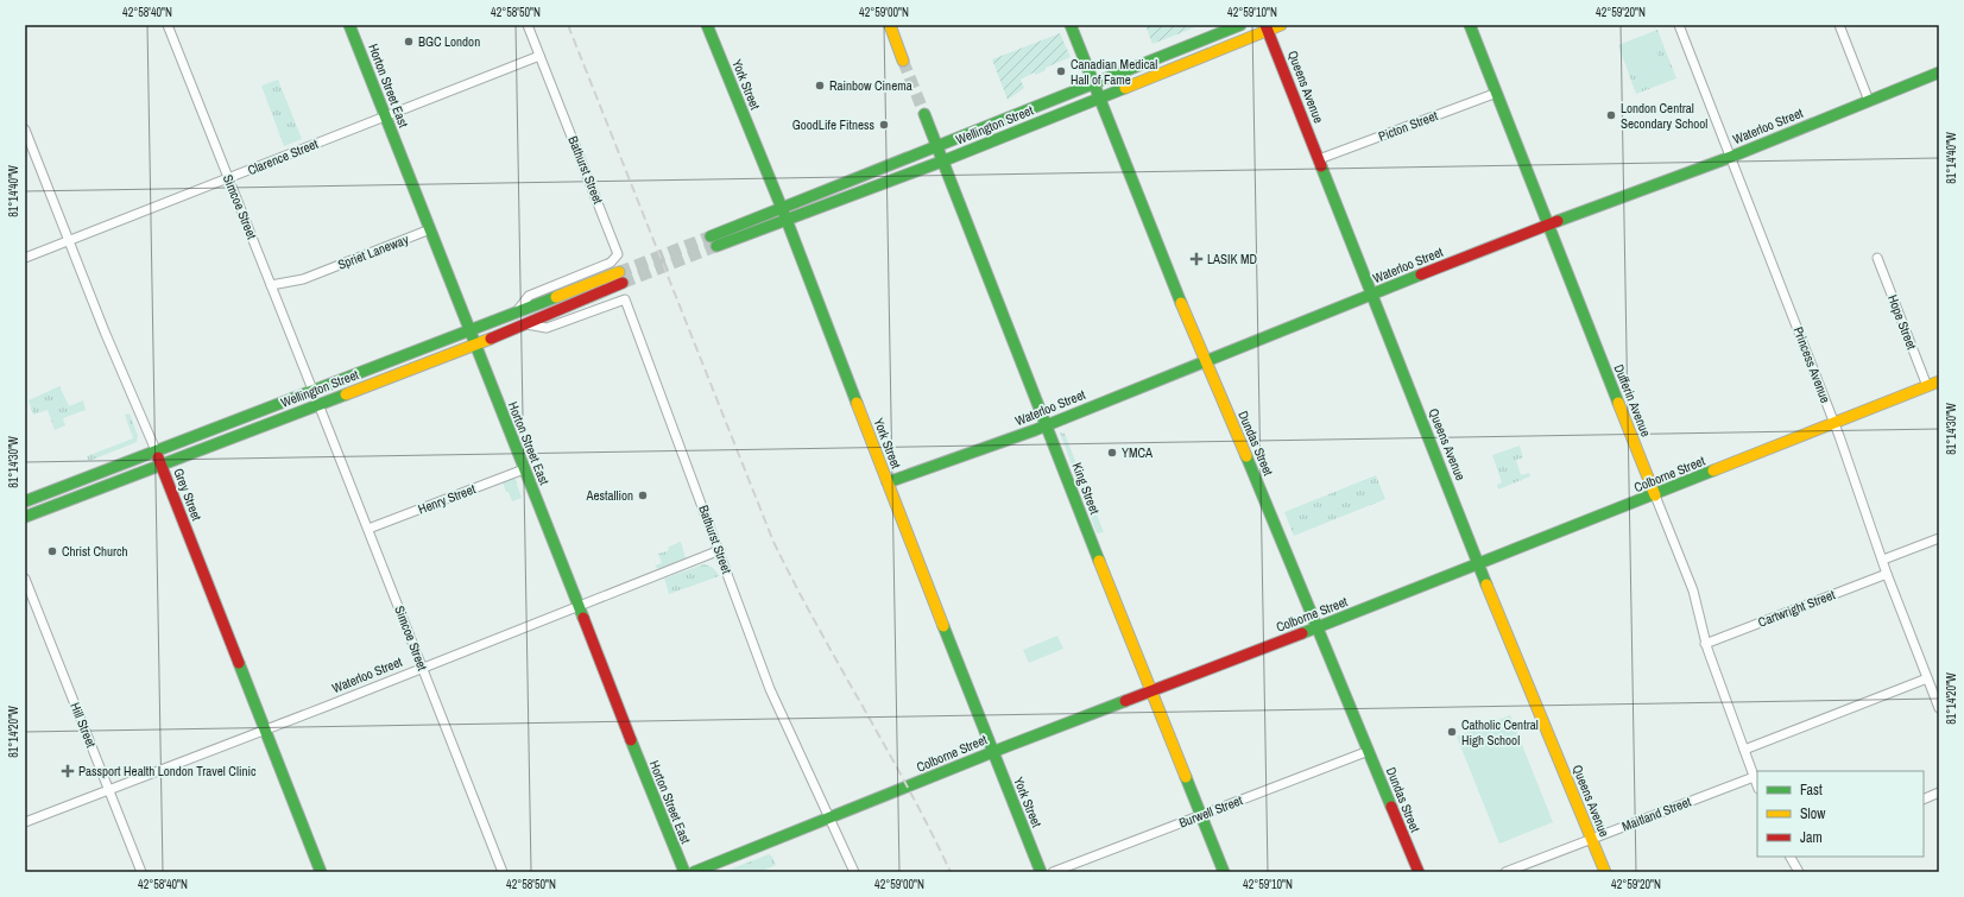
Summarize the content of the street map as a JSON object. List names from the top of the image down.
{
  "streets": {
    "main road": [
      "York Street",
      "Horton Street East",
      "Queens Avenue",
      "Wellington Street",
      "Waterloo Street",
      "Dufferin Avenue",
      "Dundas Street",
      "Colborne Street",
      "King Street",
      "Grey Street"
    ],
    "street": [
      "Picton Street",
      "Clarence Street",
      "Bathurst Street",
      "Simcoe Street",
      "Spriet Laneway",
      "Hope Street",
      "Princess Avenue",
      "Henry Street",
      "Cartwright Street",
      "Hill Street",
      "Burwell Street",
      "Maitland Street"
    ]
  },
  "crossings": [
    ["York Street", "Wellington Street"],
    ["York Street", "Waterloo Street"],
    ["York Street", "Colborne Street"],
    ["Horton Street East", "Wellington Street"],
    ["Horton Street East", "Waterloo Street"],
    ["Horton Street East", "Clarence Street"],
    ["Horton Street East", "Spriet Laneway"],
    ["Horton Street East", "Henry Street"],
    ["Queens Avenue", "Wellington Street"],
    ["Queens Avenue", "Picton Street"],
    ["Queens Avenue", "Waterloo Street"],
    ["Queens Avenue", "Colborne Street"],
    ["Queens Avenue", "Maitland Street"],
    ["Wellington Street", "Bathurst Street"],
    ["Wellington Street", "Simcoe Street"],
    ["Wellington Street", "Dundas Street"],
    ["Wellington Street", "King Street"],
    ["Wellington Street", "Grey Street"],
    ["Picton Street", "Dufferin Avenue"],
    ["Waterloo Street", "Bathurst Street"],
    ["Waterloo Street", "Simcoe Street"],
    ["Waterloo Street", "Princess Avenue"],
    ["Waterloo Street", "Dufferin Avenue"],
    ["Waterloo Street", "Dundas Street"],
    ["Waterloo Street", "King Street"],
    ["Waterloo Street", "Grey Street"],
    ["Waterloo Street", "Hill Street"],
    ["Clarence Street", "Bathurst Street"],
    ["Clarence Street", "Simcoe Street"],
    ["Clarence Street", "Grey Street"],
    ["Bathurst Street", "Colborne Street"],
    ["Simcoe Street", "Spriet Laneway"],
    ["Simcoe Street", "Henry Street"],
    ["Hope Street", "Colborne Street"],
    ["Princess Avenue", "Colborne Street"],
    ["Princess Avenue", "Cartwright Street"],
    ["Dufferin Avenue", "Colborne Street"],
    ["Dufferin Avenue", "Cartwright Street"],
    ["Dufferin Avenue", "Maitland Street"],
    ["Dundas Street", "Colborne Street"],
    ["Dundas Street", "Burwell Street"],
    ["Colborne Street", "King Street"],
    ["King Street", "Burwell Street"]
  ],
  "places": {
    "other": [
      "BGC London",
      "Canadian Medical Hall of Fame",
      "Rainbow Cinema",
      "London Central Secondary School",
      "GoodLife Fitness",
      "YMCA",
      "Aestallion",
      "Christ Church",
      "Catholic Central High School"
    ],
    "health": ["LASIK MD", "Passport Health London Travel Clinic"]
  },
  "legend": ["Fast", "Slow", "Jam"],
  "coordinates": [
    "42°58'40\"N",
    "42°58'50\"N",
    "42°59'00\"N",
    "42°59'10\"N",
    "42°59'20\"N",
    "81°14'40\"W",
    "81°14'30\"W",
    "81°14'20\"W"
  ]
}
